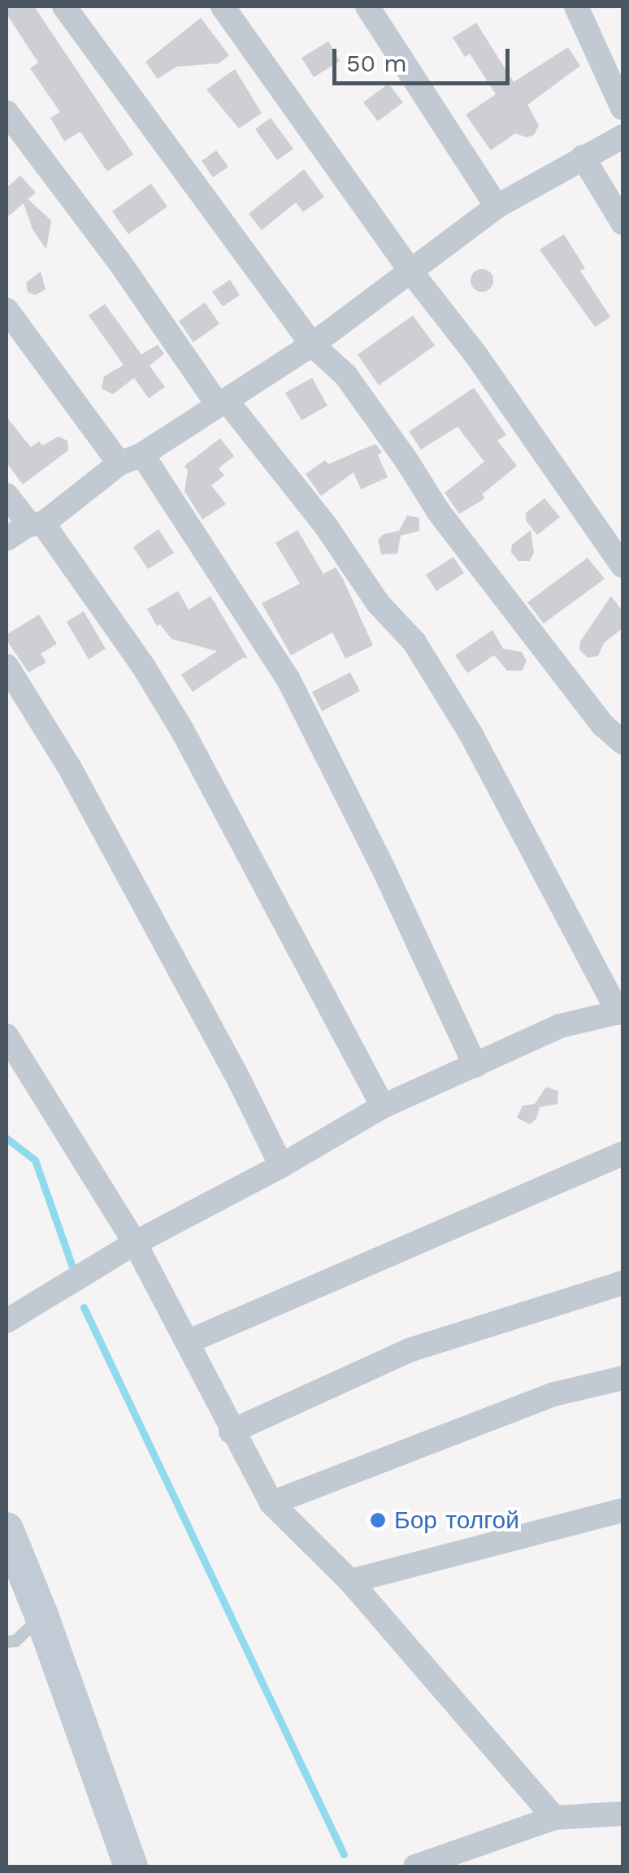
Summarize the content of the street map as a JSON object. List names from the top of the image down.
{
  "places": ["Бор толгой"],
  "scale_bar": "50 m"
}
